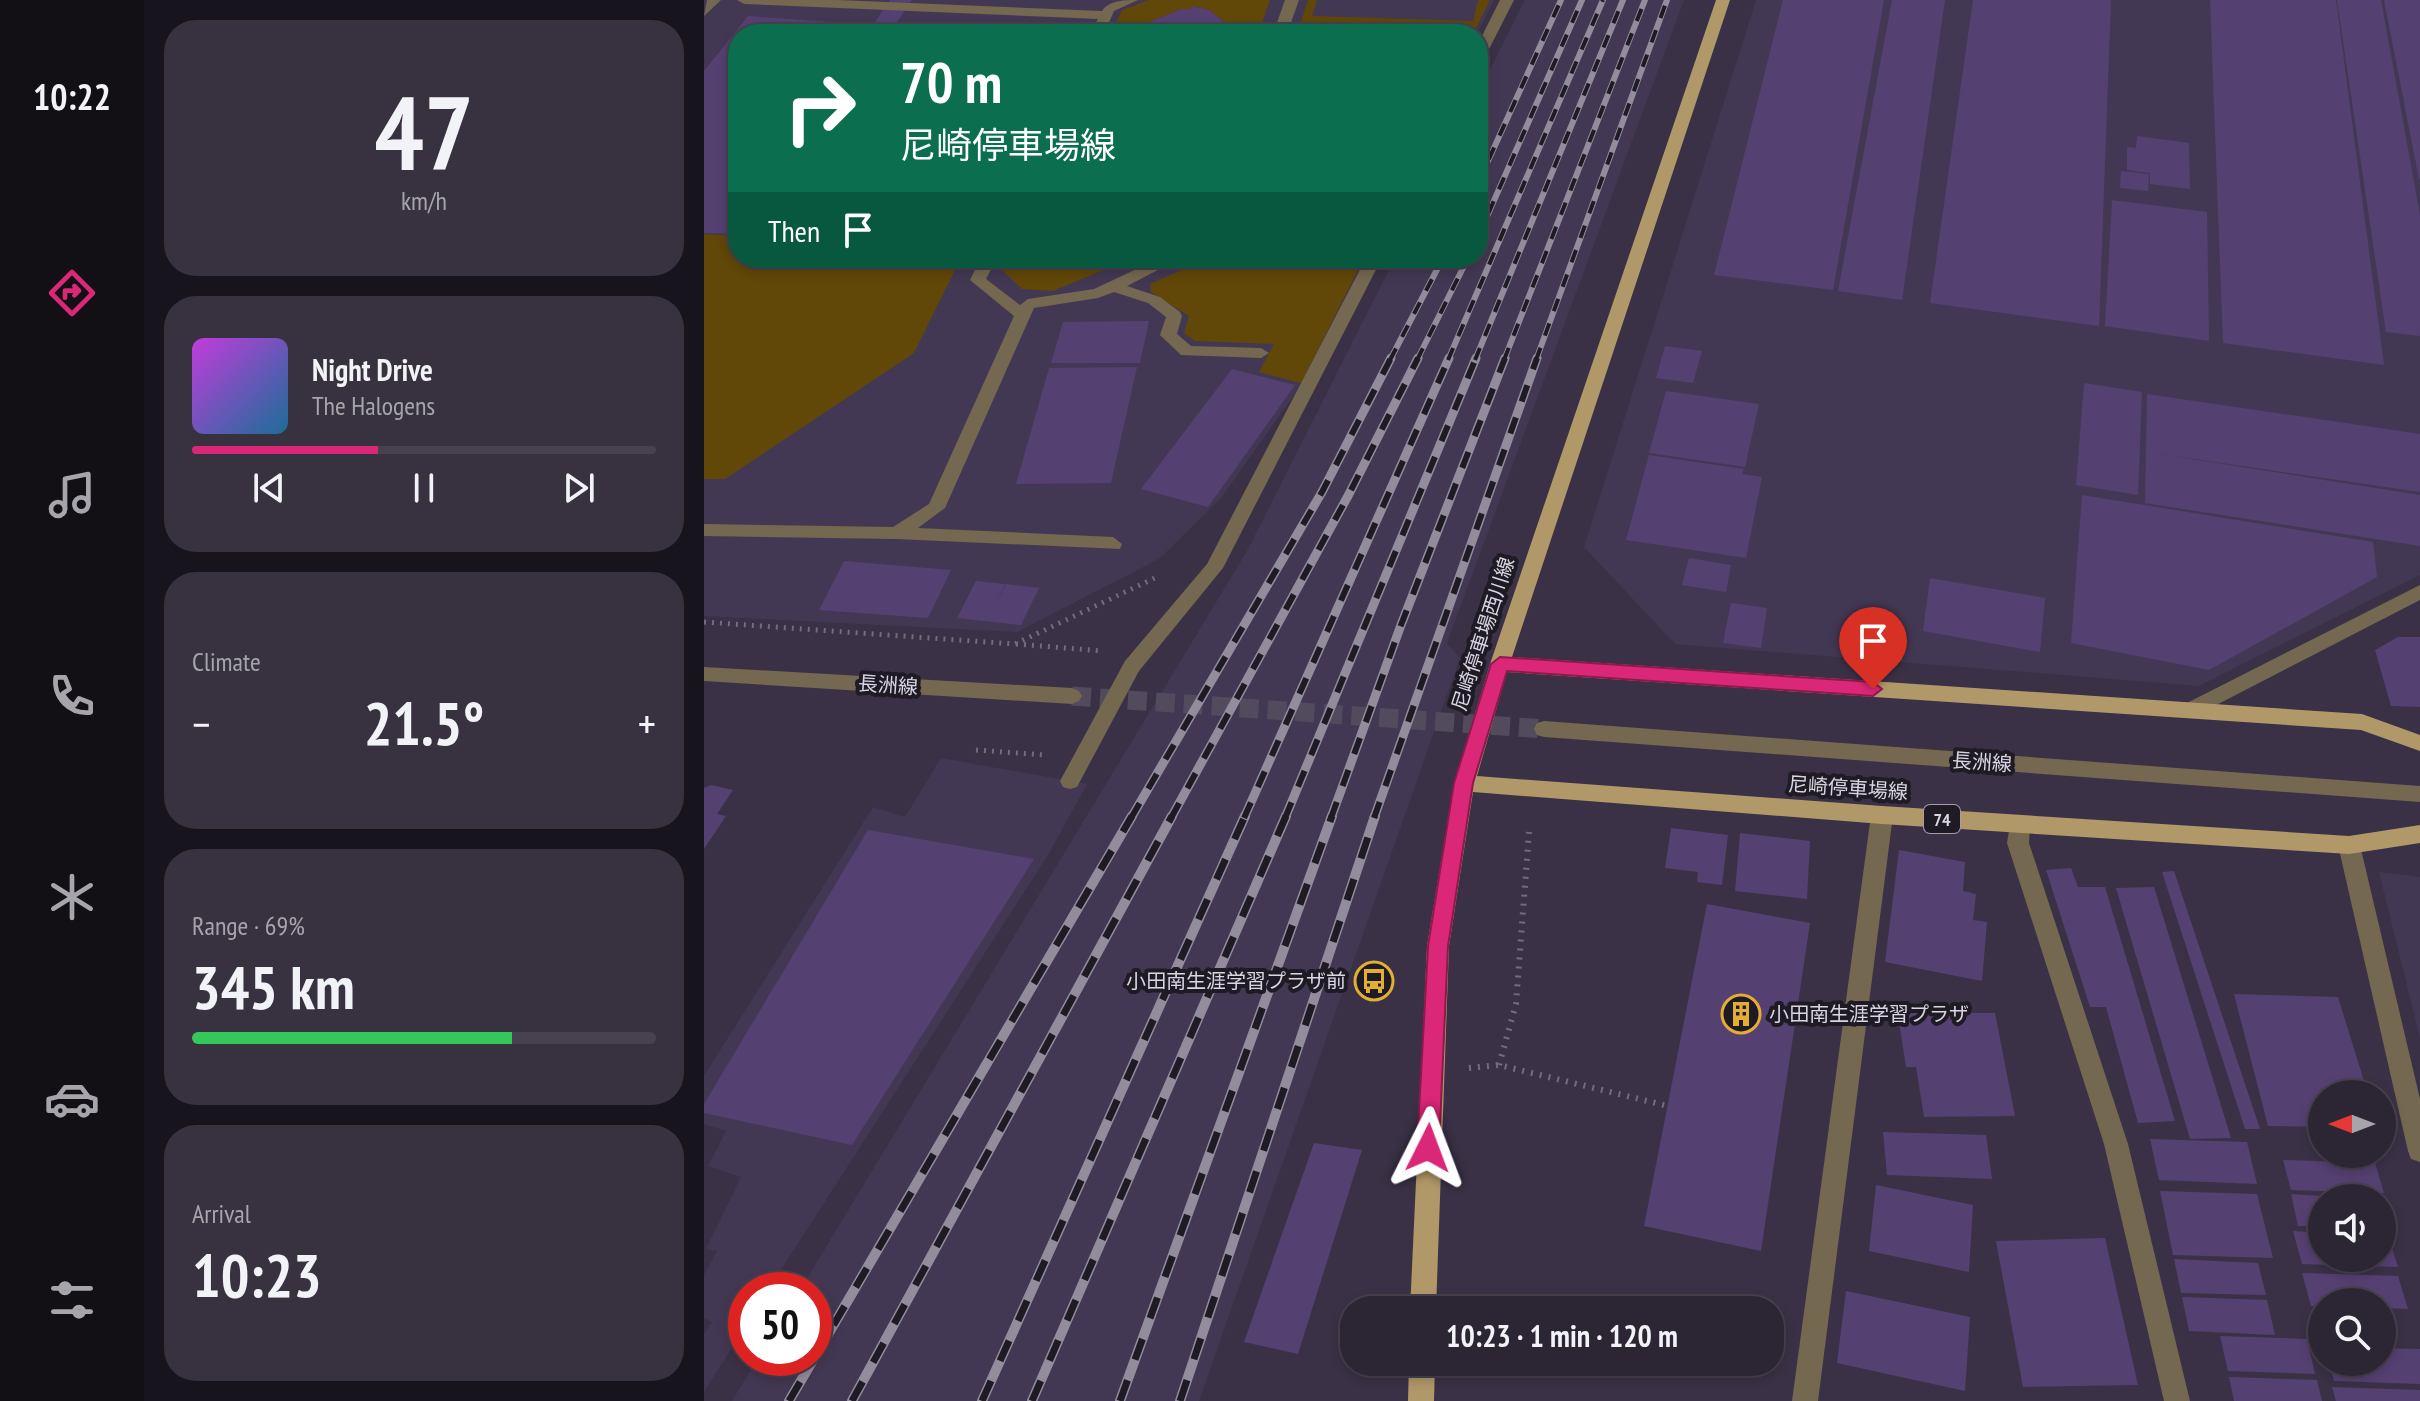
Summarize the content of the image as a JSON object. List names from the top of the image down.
{
  "streets": {
    "main road": ["尼崎停車場西川線", "尼崎停車場線", "74"],
    "street": ["長洲線"]
  },
  "crossings": [
    ["尼崎停車場西川線", "尼崎停車場線"]
  ],
  "places": {
    "bus stop": ["小田南生涯学習プラザ前"],
    "building": ["小田南生涯学習プラザ"]
  },
  "north": "left",
  "page": {
    "tabs": "10:22",
    "tile": [
      ["47", "km/h"],
      "Climate",
      ["Range · 69%", "345 km"],
      ["Arrival", "10:23"]
    ],
    "turn": ["70 m", "尼崎停車場線"],
    "then": "Then",
    "song": ["Night Drive", "The Halogens"],
    "heat": ["−", "21.5°", "+"],
    "limit": "50",
    "trip": "10:23 · 1 min · 120 m"
  }
}
